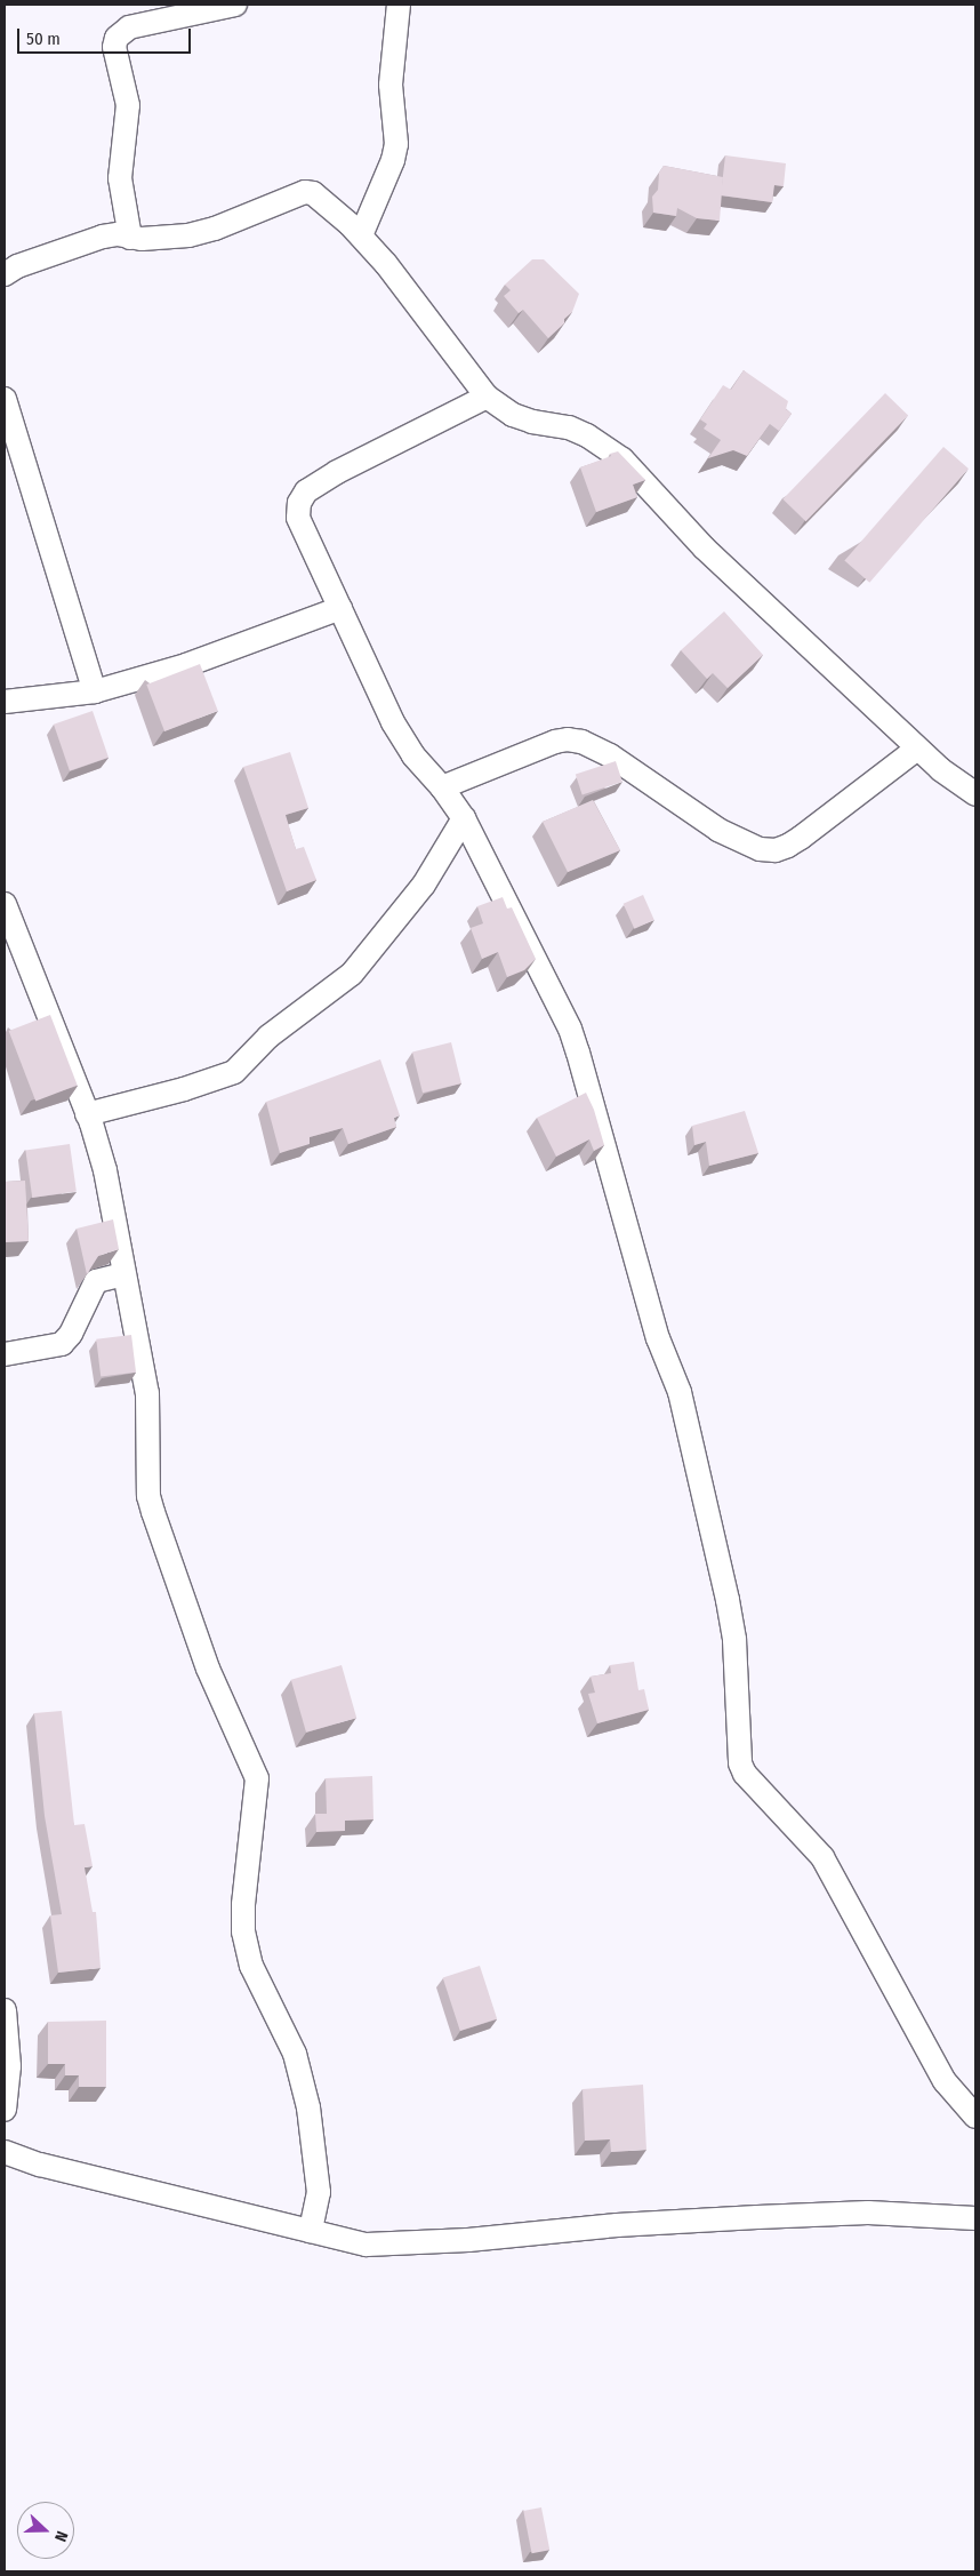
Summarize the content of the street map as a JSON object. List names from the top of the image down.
{
  "scale_bar": "50 m",
  "north": "right"
}
